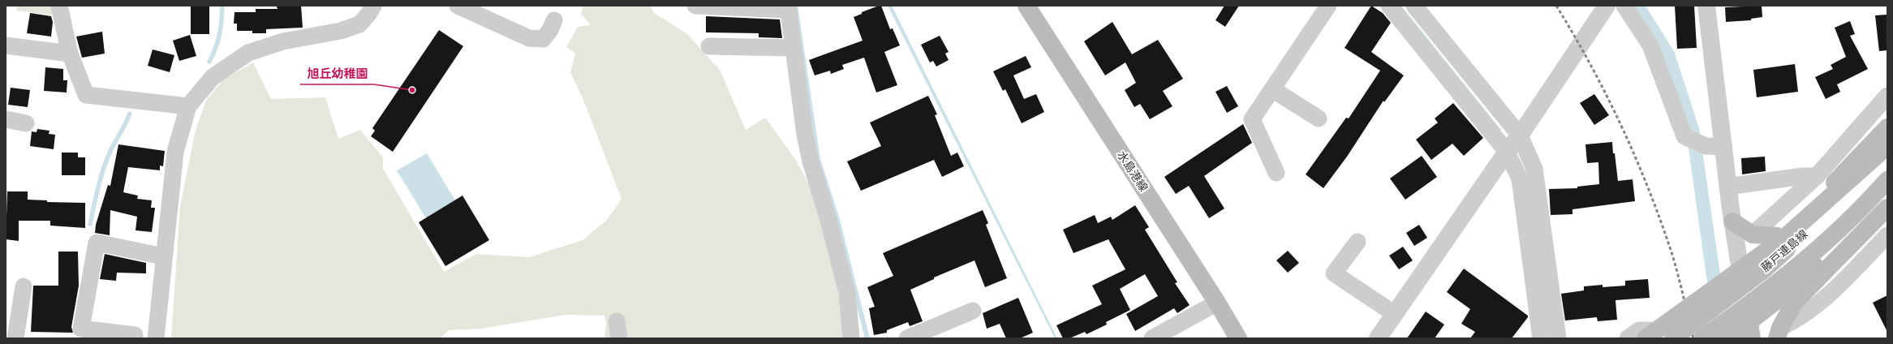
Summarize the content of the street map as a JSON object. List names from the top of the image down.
{
  "streets": {
    "main road": ["水島港線", "藤戸連島線"]
  },
  "places": ["旭丘幼稚園"]
}
